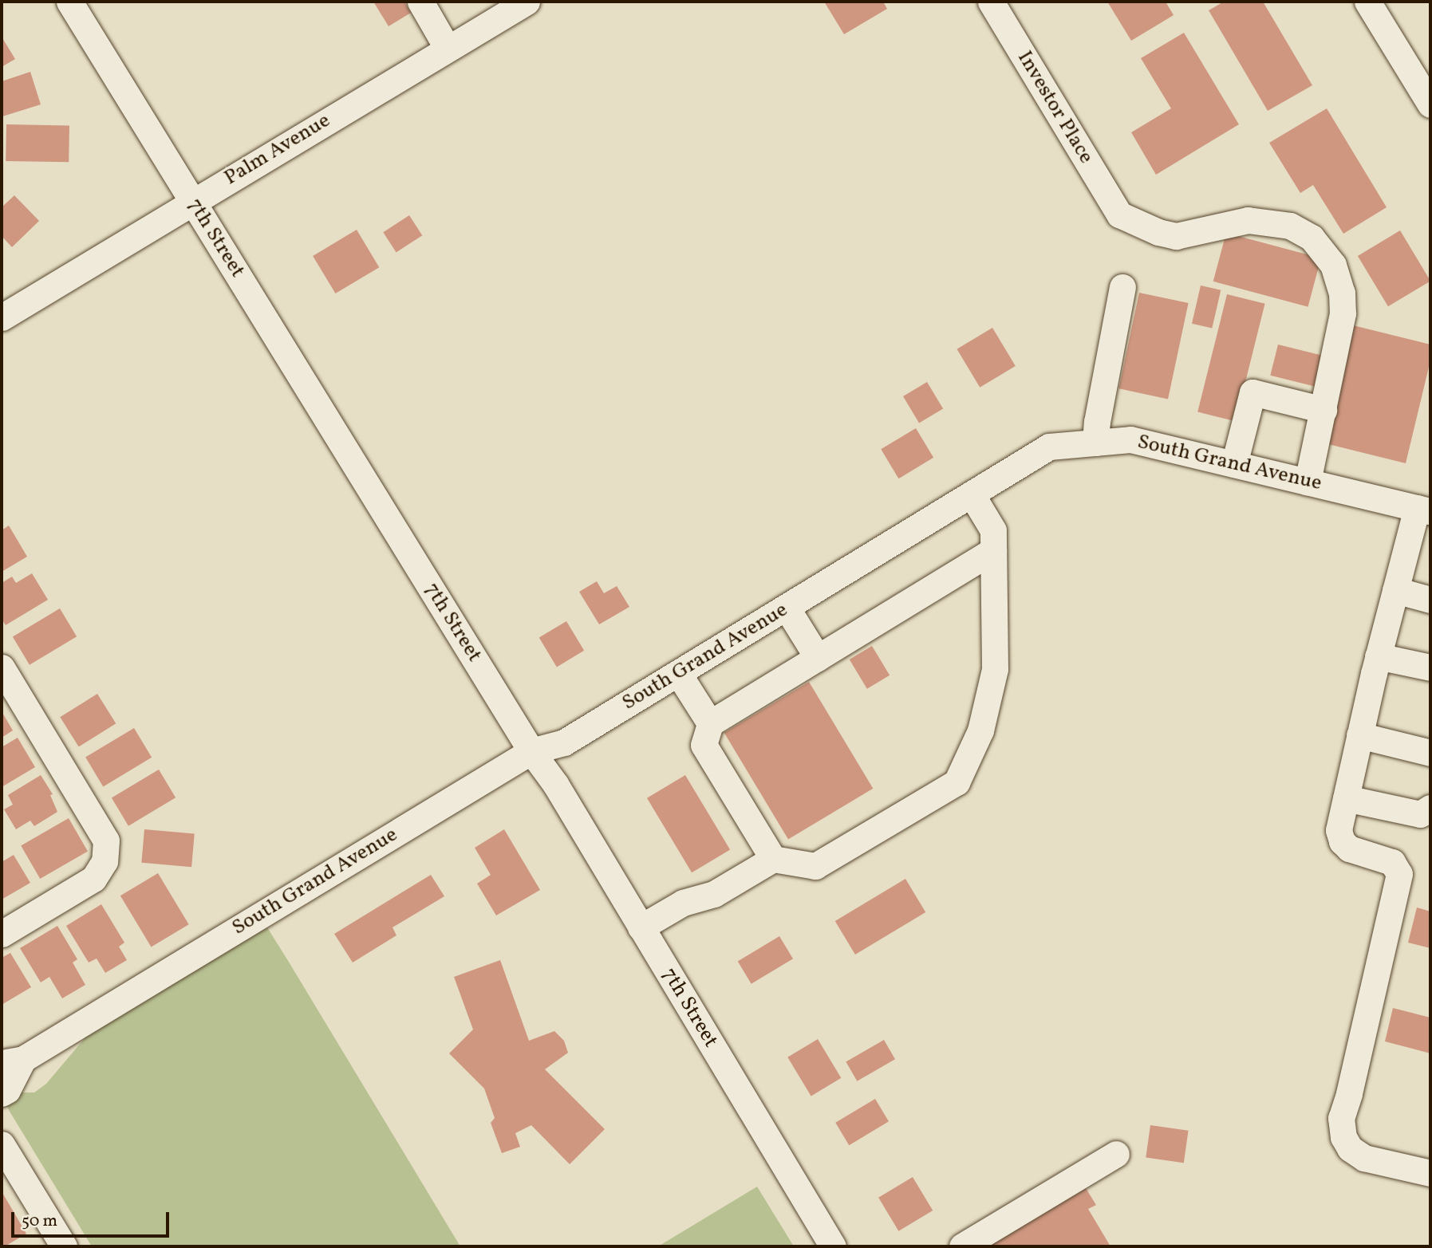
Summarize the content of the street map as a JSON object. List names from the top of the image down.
{
  "streets": {
    "street": [
      "Investor Place",
      "Palm Avenue",
      "7th Street",
      "South Grand Avenue"
    ]
  },
  "crossings": [
    ["Palm Avenue", "7th Street"],
    ["7th Street", "South Grand Avenue"]
  ],
  "scale_bar": "50 m"
}
